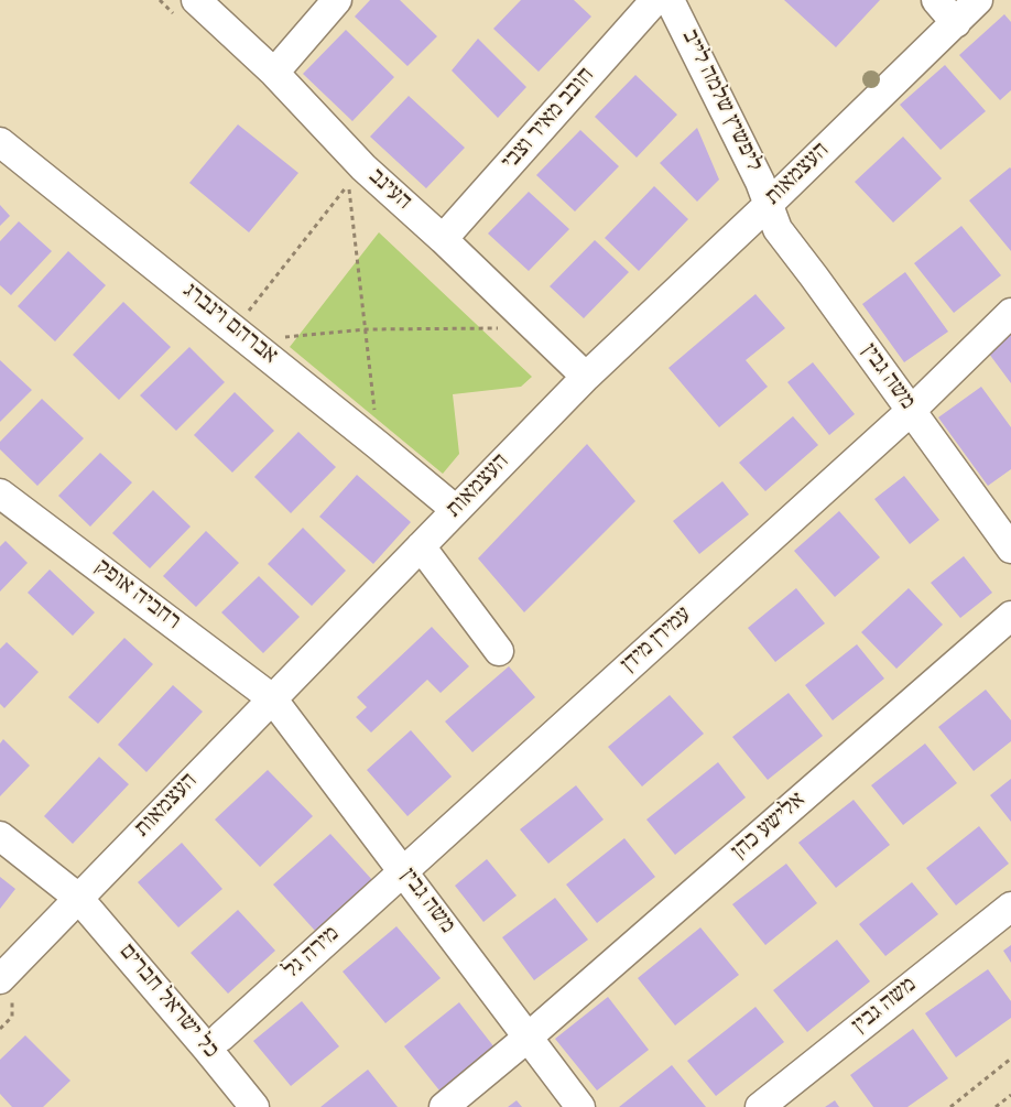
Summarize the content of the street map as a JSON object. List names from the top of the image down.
{
  "streets": {
    "street": [
      "ליפשיץ שלמה לייב",
      "חובב מאיר וצבי",
      "העצמאות",
      "העינב",
      "אברהם וינברג",
      "משה גבין",
      "רחביה אופק",
      "עמירן מידן",
      "אלישע כהן",
      "מירה גל",
      "כל ישראל חברים"
    ]
  },
  "crossings": [
    ["ליפשיץ שלמה לייב", "העצמאות"],
    ["ליפשיץ שלמה לייב", "משה גבין"],
    ["חובב מאיר וצבי", "העינב"],
    ["העצמאות", "העינב"],
    ["העצמאות", "אברהם וינברג"],
    ["העצמאות", "משה גבין"],
    ["העצמאות", "רחביה אופק"],
    ["העצמאות", "כל ישראל חברים"],
    ["משה גבין", "רחביה אופק"],
    ["משה גבין", "עמירן מידן"],
    ["משה גבין", "אלישע כהן"],
    ["משה גבין", "מירה גל"],
    ["עמירן מידן", "מירה גל"]
  ]
}
